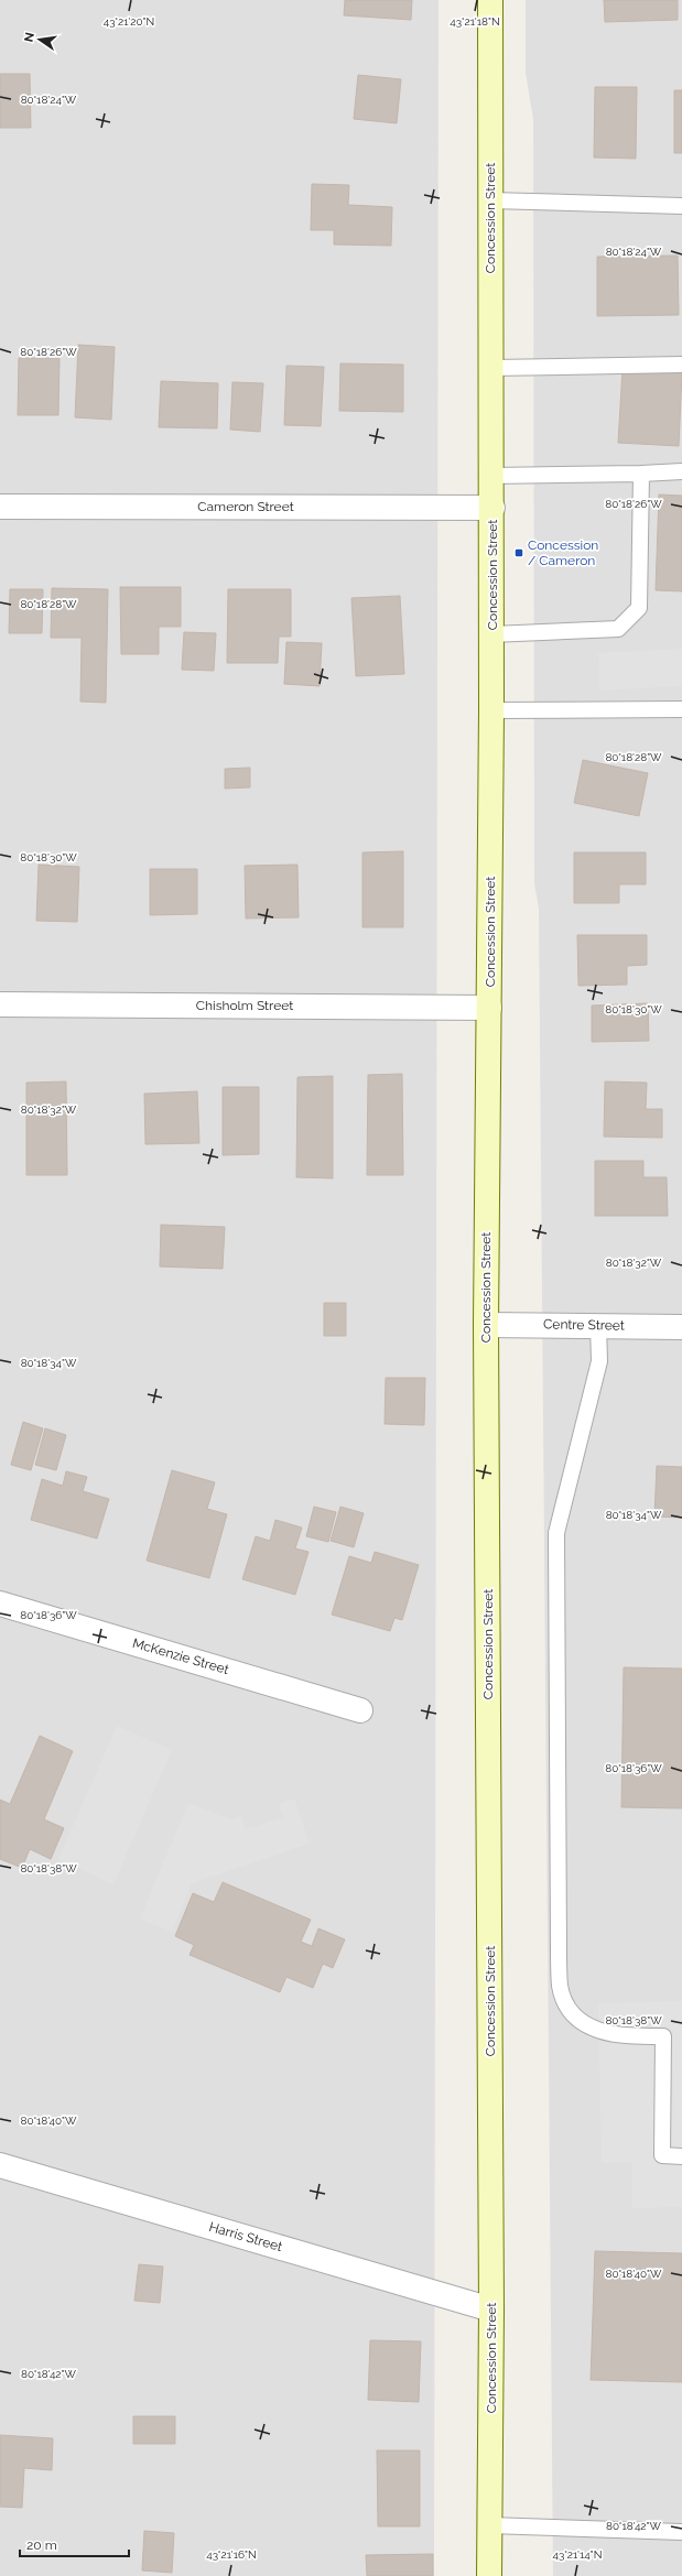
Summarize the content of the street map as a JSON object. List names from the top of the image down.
{
  "streets": {
    "main road": ["Concession Street"],
    "street": [
      "Cameron Street",
      "Chisholm Street",
      "Centre Street",
      "McKenzie Street",
      "Harris Street"
    ]
  },
  "crossings": [
    ["Concession Street", "Cameron Street"],
    ["Concession Street", "Chisholm Street"],
    ["Concession Street", "Centre Street"],
    ["Concession Street", "Harris Street"]
  ],
  "places": {
    "transit": ["Concession / Cameron"]
  },
  "scale_bar": "20 m",
  "north": "left",
  "coordinates": [
    "43°21'20\"N",
    "43°21'18\"N",
    "80°18'24\"W",
    "80°18'26\"W",
    "80°18'28\"W",
    "80°18'30\"W",
    "80°18'32\"W",
    "80°18'34\"W",
    "80°18'36\"W",
    "80°18'38\"W",
    "80°18'40\"W",
    "80°18'42\"W",
    "43°21'16\"N",
    "43°21'14\"N"
  ]
}
